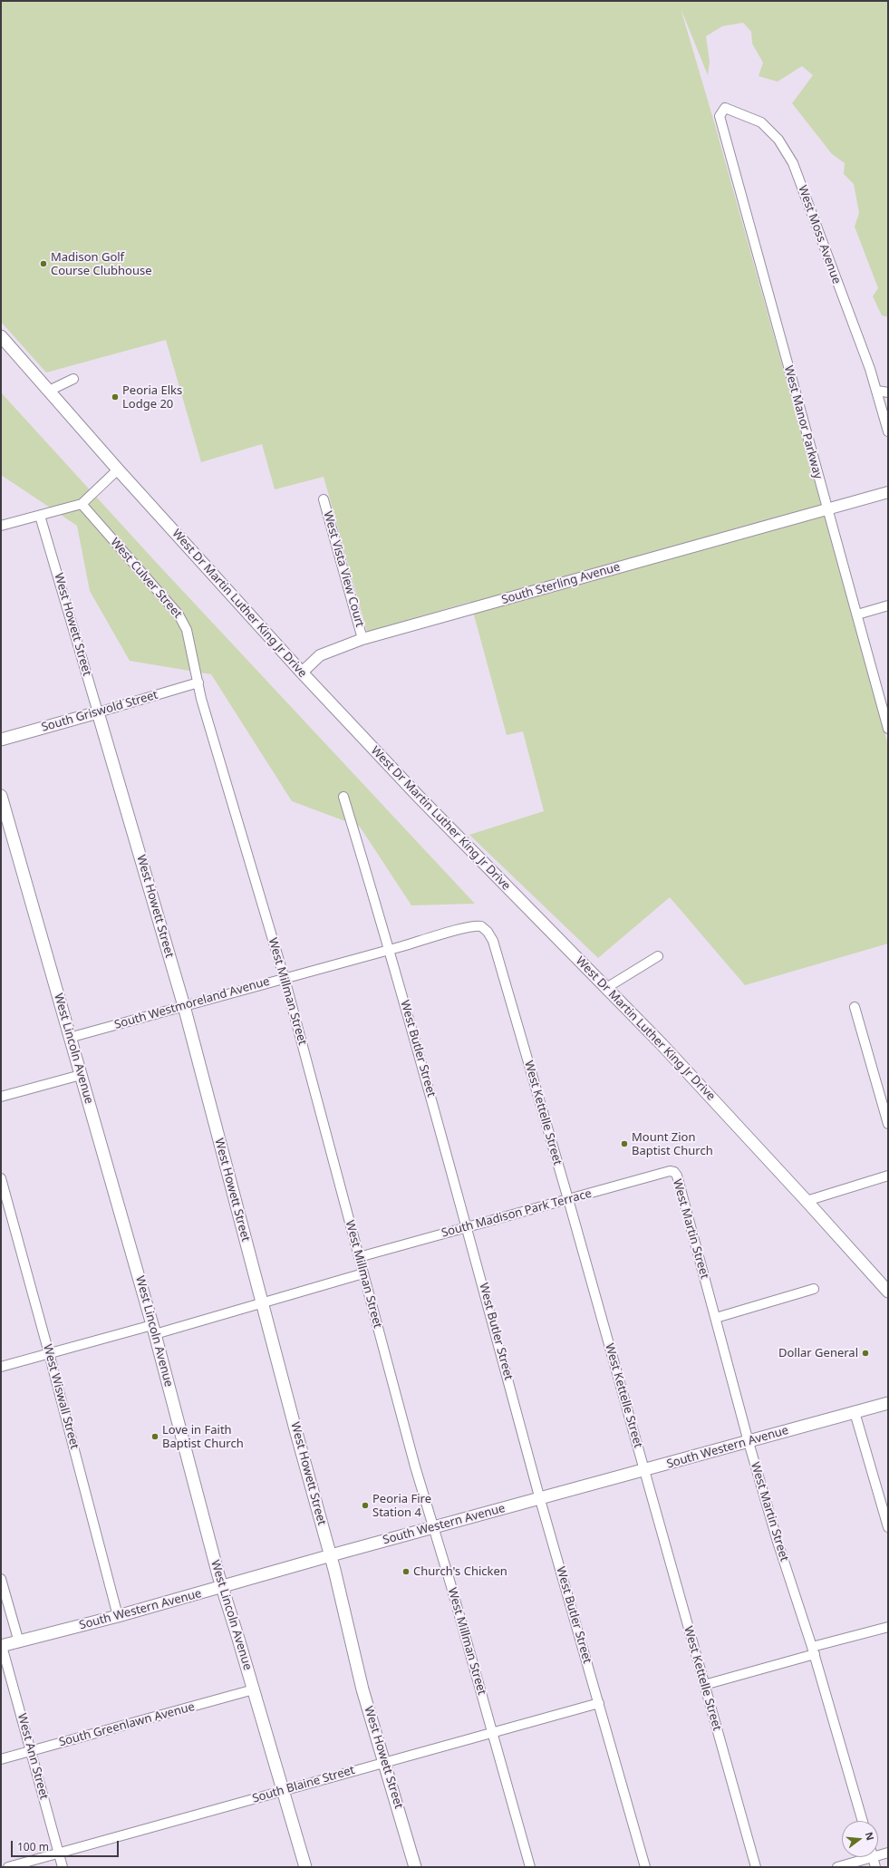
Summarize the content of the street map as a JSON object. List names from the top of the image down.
{
  "streets": {
    "main road": [
      "West Dr Martin Luther King Jr Drive",
      "West Howett Street",
      "South Griswold Street",
      "West Lincoln Avenue",
      "South Western Avenue"
    ],
    "street": [
      "West Moss Avenue",
      "West Manor Parkway",
      "West Vista View Court",
      "West Culver Street",
      "South Sterling Avenue",
      "West Millman Street",
      "South Westmoreland Avenue",
      "West Butler Street",
      "West Kettelle Street",
      "South Madison Park Terrace",
      "West Martin Street",
      "West Wiswall Street",
      "South Greenlawn Avenue",
      "West Ann Street",
      "South Blaine Street"
    ]
  },
  "crossings": [
    ["West Moss Avenue", "West Manor Parkway"],
    ["West Manor Parkway", "South Sterling Avenue"],
    ["West Vista View Court", "South Sterling Avenue"],
    ["West Culver Street", "South Griswold Street"],
    ["West Culver Street", "West Millman Street"],
    ["South Sterling Avenue", "West Dr Martin Luther King Jr Drive"],
    ["West Howett Street", "South Griswold Street"],
    ["West Howett Street", "South Westmoreland Avenue"],
    ["West Howett Street", "South Western Avenue"],
    ["West Howett Street", "South Blaine Street"],
    ["South Griswold Street", "West Millman Street"],
    ["West Millman Street", "South Westmoreland Avenue"],
    ["West Millman Street", "South Madison Park Terrace"],
    ["West Millman Street", "South Western Avenue"],
    ["West Millman Street", "South Blaine Street"],
    ["South Westmoreland Avenue", "West Lincoln Avenue"],
    ["South Westmoreland Avenue", "West Butler Street"],
    ["South Westmoreland Avenue", "West Kettelle Street"],
    ["West Lincoln Avenue", "South Western Avenue"],
    ["West Lincoln Avenue", "South Greenlawn Avenue"],
    ["West Lincoln Avenue", "South Blaine Street"],
    ["West Butler Street", "South Madison Park Terrace"],
    ["West Butler Street", "South Western Avenue"],
    ["West Butler Street", "South Blaine Street"],
    ["West Kettelle Street", "South Madison Park Terrace"],
    ["West Kettelle Street", "South Western Avenue"],
    ["South Madison Park Terrace", "West Martin Street"],
    ["West Martin Street", "South Western Avenue"],
    ["West Wiswall Street", "South Western Avenue"],
    ["South Western Avenue", "West Ann Street"],
    ["South Greenlawn Avenue", "West Ann Street"],
    ["West Ann Street", "South Blaine Street"]
  ],
  "places": [
    "Madison Golf Course Clubhouse",
    "Peoria Elks Lodge 20",
    "Mount Zion Baptist Church",
    "Dollar General",
    "Love in Faith Baptist Church",
    "Peoria Fire Station 4",
    "Church's Chicken"
  ],
  "scale_bar": "100 m",
  "north": "right"
}
